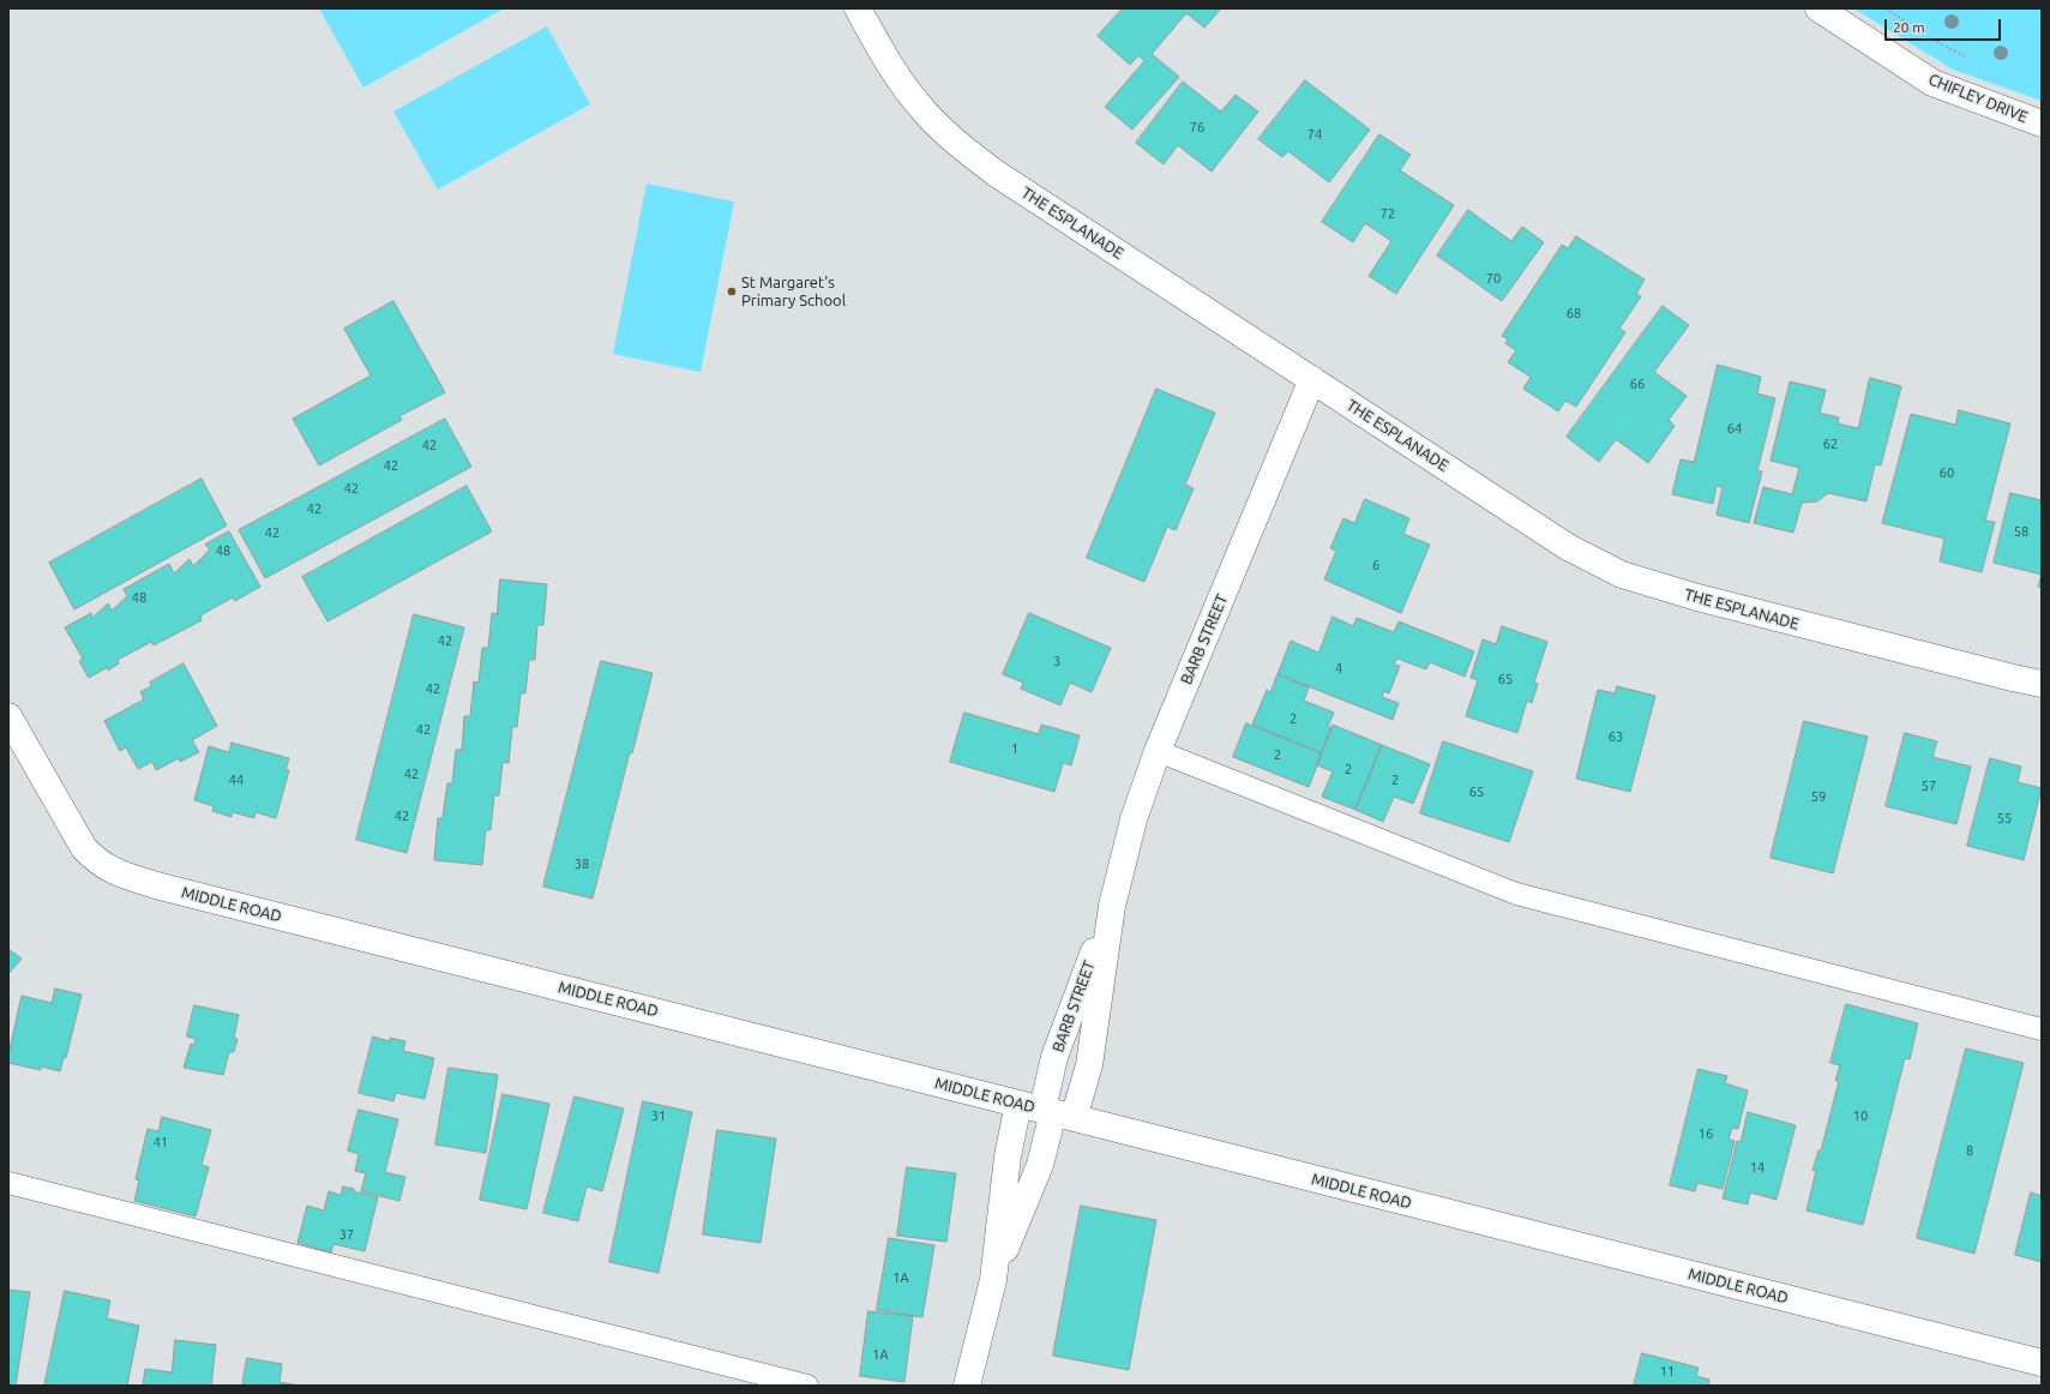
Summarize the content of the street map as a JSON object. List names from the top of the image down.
{
  "streets": {
    "street": [
      "CHIFLEY DRIVE",
      "THE ESPLANADE",
      "BARB STREET",
      "MIDDLE ROAD"
    ]
  },
  "crossings": [
    ["THE ESPLANADE", "BARB STREET"],
    ["BARB STREET", "MIDDLE ROAD"]
  ],
  "places": ["St Margaret's Primary School"],
  "house_numbers": [
    "76",
    "74",
    "72",
    "70",
    "68",
    "66",
    "64",
    "62",
    "42",
    "42",
    "60",
    "42",
    "42",
    "58",
    "42",
    "48",
    "6",
    "48",
    "42",
    "3",
    "4",
    "65",
    "42",
    "2",
    "42",
    "63",
    "1",
    "2",
    "2",
    "42",
    "44",
    "2",
    "57",
    "65",
    "59",
    "42",
    "55",
    "38",
    "31",
    "10",
    "16",
    "41",
    "8",
    "14",
    "37",
    "1A",
    "1A",
    "11"
  ],
  "scale_bar": "20 m"
}
